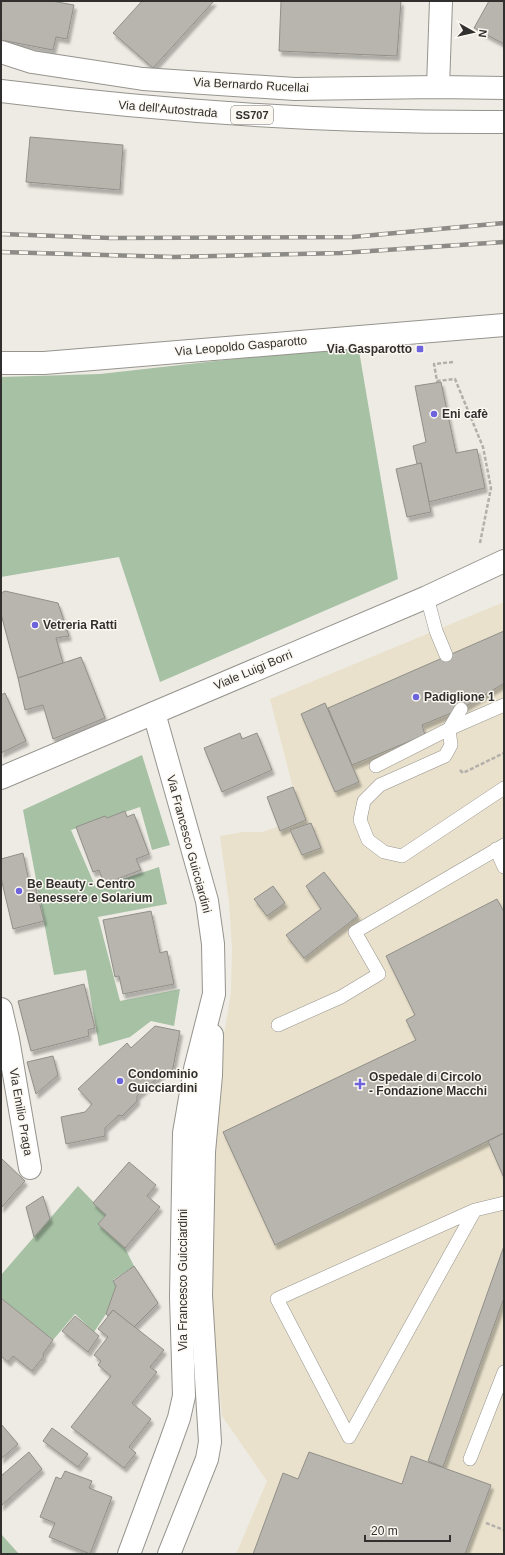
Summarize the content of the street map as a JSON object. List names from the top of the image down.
{
  "streets": {
    "main road": [
      "Via Bernardo Rucellai",
      "Via dell'Autostrada",
      "SS707",
      "Via Leopoldo Gasparotto",
      "Viale Luigi Borri",
      "Via Francesco Guicciardini",
      "Via Emilio Praga"
    ]
  },
  "crossings": [
    ["Viale Luigi Borri", "Via Francesco Guicciardini"]
  ],
  "places": {
    "transit": ["Via Gasparotto"],
    "other": [
      "Eni cafè",
      "Vetreria Ratti",
      "Padiglione 1",
      "Be Beauty - Centro Benessere e Solarium",
      "Condominio Guicciardini"
    ],
    "health": ["Ospedale di Circolo - Fondazione Macchi"]
  },
  "scale_bar": "20 m",
  "north": "right"
}
